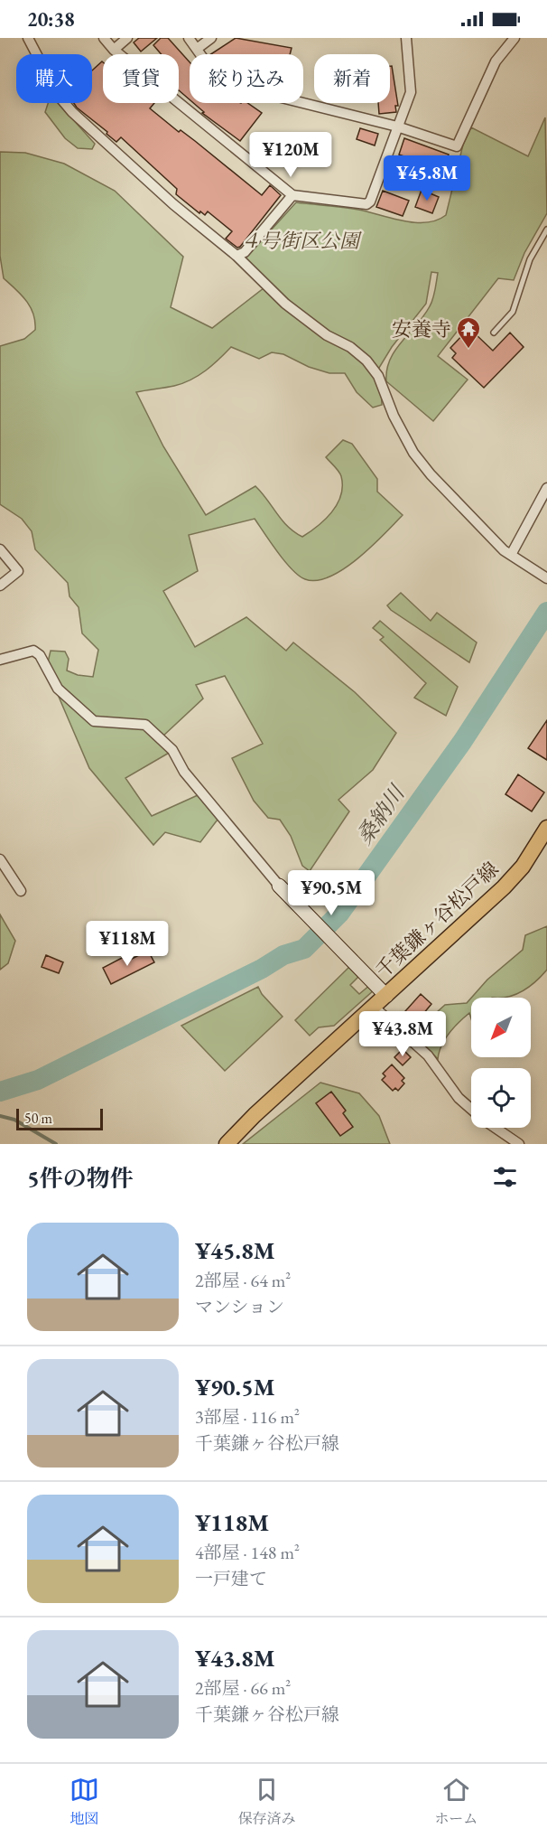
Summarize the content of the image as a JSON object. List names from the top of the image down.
{
  "streets": {
    "main road": ["千葉鎌ヶ谷松戸線"]
  },
  "water": ["桑納川"],
  "parks": ["４号街区公園"],
  "places": {
    "temple": ["安養寺"]
  },
  "scale_bar": "50 m",
  "north": "bottom left",
  "page": {
    "status": "20:38",
    "chip": [
      "購入",
      "賃貸",
      "絞り込み",
      "新着"
    ],
    "price": [
      "¥120M",
      "¥45.8M",
      "¥90.5M",
      "¥118M",
      "¥43.8M"
    ],
    "scale": "50 m",
    "heading": "5件の物件",
    "list": [
      {
        "name": "¥45.8M",
        "note": "2部屋 · 64 m² · マンション"
      },
      {
        "name": "¥90.5M",
        "note": "3部屋 · 116 m² · 千葉鎌ヶ谷松戸線"
      },
      {
        "name": "¥118M",
        "note": "4部屋 · 148 m² · 一戸建て"
      },
      {
        "name": "¥43.8M",
        "note": "2部屋 · 66 m² · 千葉鎌ヶ谷松戸線"
      }
    ],
    "tabs": ["地図", "保存済み", "ホーム"]
  }
}
